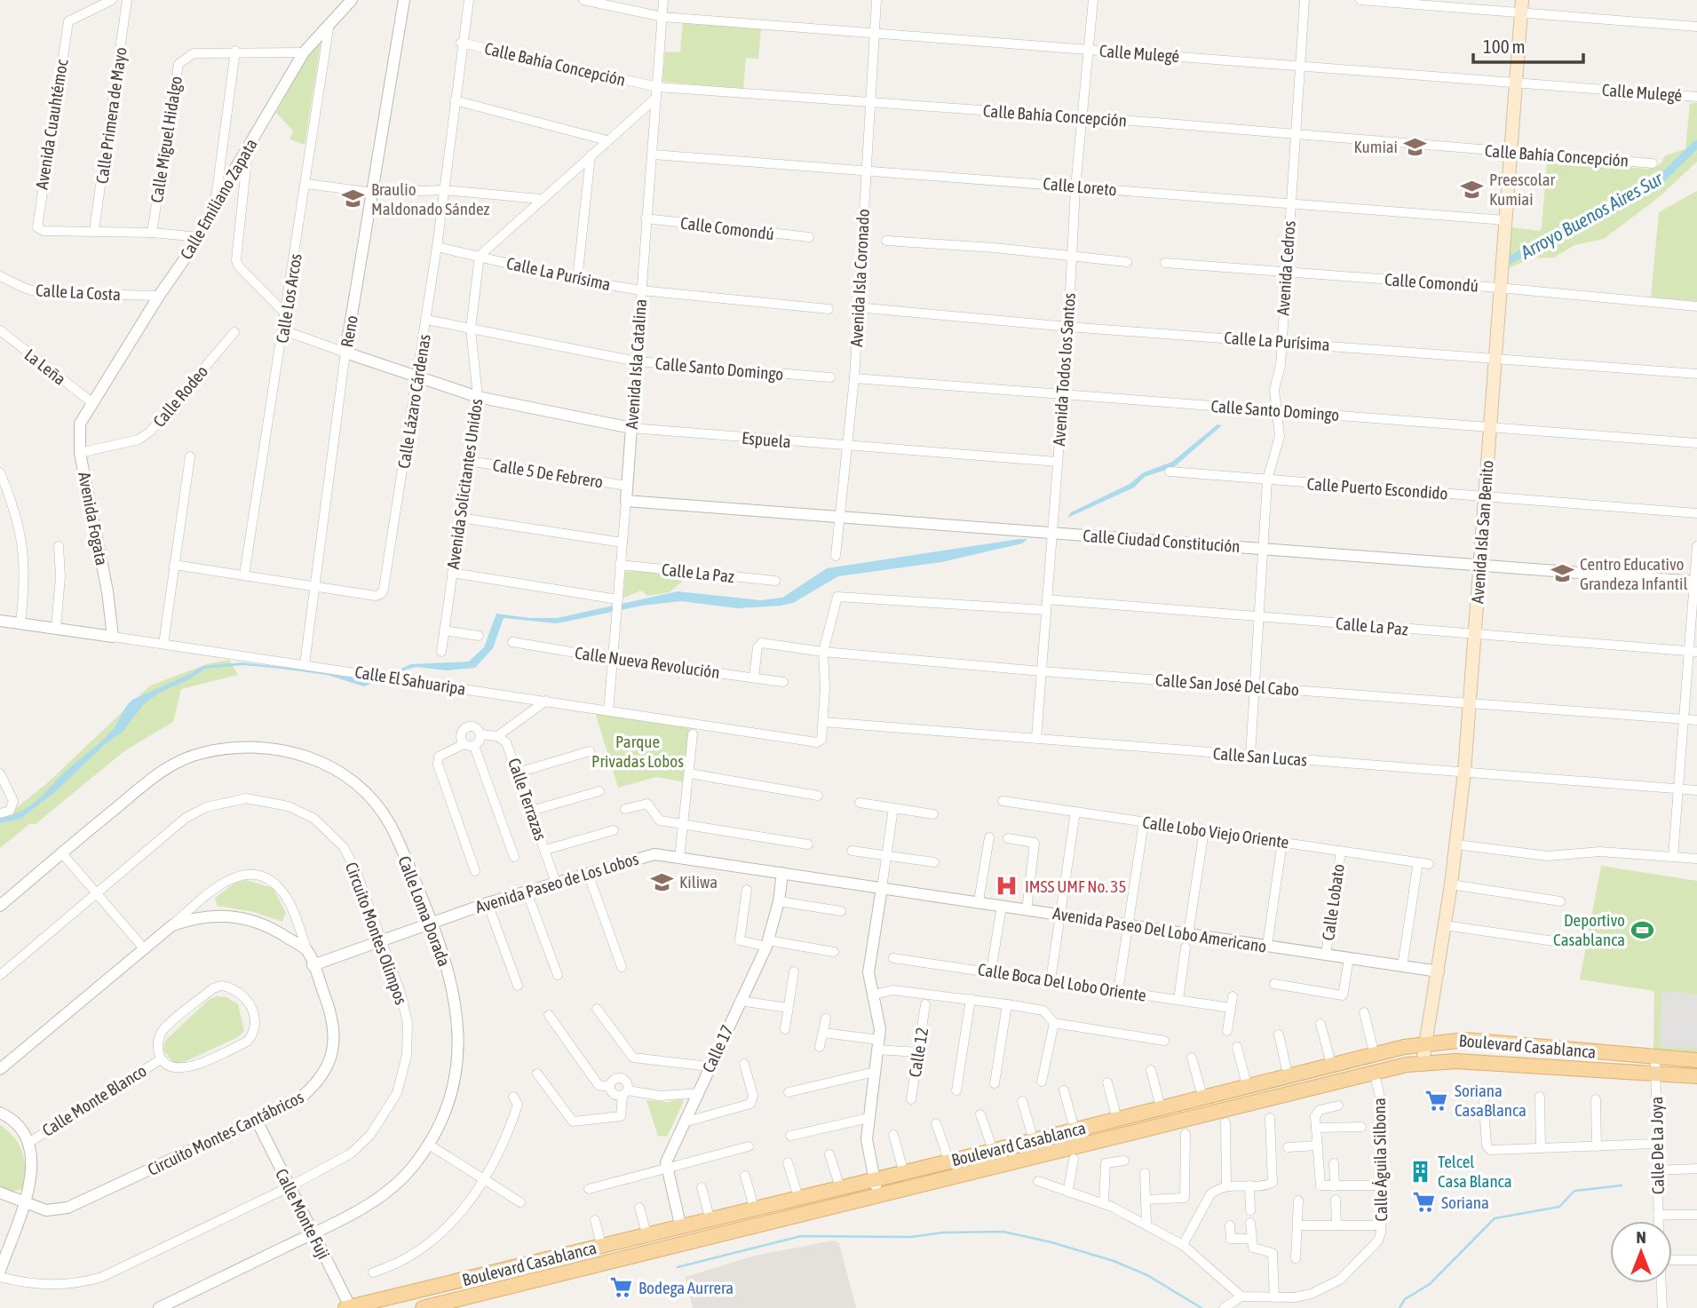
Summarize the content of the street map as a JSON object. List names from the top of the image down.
{
  "streets": {
    "main road": ["Avenida Isla San Benito", "Boulevard Casablanca"],
    "street": [
      "Calle Mulegé",
      "Calle Bahía Concepción",
      "Calle Primera de Mayo",
      "Avenida Cuauhtémoc",
      "Calle Miguel Hidalgo",
      "Calle Loreto",
      "Calle Emiliano Zapata",
      "Calle Comondú",
      "Avenida Cedros",
      "Calle La Purísima",
      "Avenida Isla Coronado",
      "Calle La Costa",
      "Calle Los Arcos",
      "Reno",
      "Avenida Isla Catalina",
      "La Leña",
      "Calle Santo Domingo",
      "Avenida Todos los Santos",
      "Calle Rodeo",
      "Calle Lázaro Cárdenas",
      "Espuela",
      "Calle 5 De Febrero",
      "Avenida Solicitantes Unidos",
      "Calle Puerto Escondido",
      "Avenida Fogata",
      "Calle Ciudad Constitución",
      "Calle La Paz",
      "Calle Nueva Revolución",
      "Calle El Sahuaripa",
      "Calle San José Del Cabo",
      "Calle San Lucas",
      "Calle Terrazas",
      "Calle Lobo Viejo Oriente",
      "Avenida Paseo de Los Lobos",
      "Calle Lobato",
      "Calle Loma Dorada",
      "Avenida Paseo Del Lobo Americano",
      "Circuito Montes Olimpos",
      "Calle Boca Del Lobo Oriente",
      "Calle 17",
      "Calle 12",
      "Calle Monte Blanco",
      "Circuito Montes Cantábricos",
      "Calle De La Joya",
      "Calle Águila Silbona",
      "Calle Monte Fuji"
    ]
  },
  "crossings": [
    ["Calle Mulegé", "Avenida Cedros"],
    ["Calle Mulegé", "Avenida Isla Coronado"],
    ["Calle Mulegé", "Avenida Isla Catalina"],
    ["Calle Mulegé", "Avenida Todos los Santos"],
    ["Calle Mulegé", "Avenida Isla San Benito"],
    ["Calle Bahía Concepción", "Avenida Cedros"],
    ["Calle Bahía Concepción", "Avenida Isla Coronado"],
    ["Calle Bahía Concepción", "Avenida Isla Catalina"],
    ["Calle Bahía Concepción", "Avenida Todos los Santos"],
    ["Calle Bahía Concepción", "Calle Lázaro Cárdenas"],
    ["Calle Bahía Concepción", "Avenida Isla San Benito"],
    ["Calle Primera de Mayo", "Avenida Cuauhtémoc"],
    ["Calle Miguel Hidalgo", "Calle Emiliano Zapata"],
    ["Calle Loreto", "Avenida Cedros"],
    ["Calle Loreto", "Avenida Isla Coronado"],
    ["Calle Loreto", "Avenida Isla Catalina"],
    ["Calle Loreto", "Avenida Todos los Santos"],
    ["Calle Loreto", "Avenida Isla San Benito"],
    ["Calle Emiliano Zapata", "Calle La Costa"],
    ["Calle Emiliano Zapata", "Calle Los Arcos"],
    ["Calle Emiliano Zapata", "La Leña"],
    ["Calle Emiliano Zapata", "Avenida Fogata"],
    ["Calle Comondú", "Avenida Cedros"],
    ["Calle Comondú", "Avenida Isla Catalina"],
    ["Calle Comondú", "Avenida Isla San Benito"],
    ["Avenida Cedros", "Calle La Purísima"],
    ["Avenida Cedros", "Calle Santo Domingo"],
    ["Avenida Cedros", "Calle Puerto Escondido"],
    ["Avenida Cedros", "Calle Ciudad Constitución"],
    ["Avenida Cedros", "Calle La Paz"],
    ["Avenida Cedros", "Calle San José Del Cabo"],
    ["Avenida Cedros", "Calle San Lucas"],
    ["Calle La Purísima", "Avenida Isla Coronado"],
    ["Calle La Purísima", "Avenida Isla Catalina"],
    ["Calle La Purísima", "Avenida Todos los Santos"],
    ["Calle La Purísima", "Calle Lázaro Cárdenas"],
    ["Calle La Purísima", "Avenida Solicitantes Unidos"],
    ["Calle La Purísima", "Avenida Isla San Benito"],
    ["Avenida Isla Coronado", "Calle Santo Domingo"],
    ["Avenida Isla Coronado", "Espuela"],
    ["Avenida Isla Coronado", "Calle Ciudad Constitución"],
    ["Calle Los Arcos", "Calle Lázaro Cárdenas"],
    ["Reno", "Calle Lázaro Cárdenas"],
    ["Reno", "Calle El Sahuaripa"],
    ["Avenida Isla Catalina", "Calle Santo Domingo"],
    ["Avenida Isla Catalina", "Espuela"],
    ["Avenida Isla Catalina", "Calle 5 De Febrero"],
    ["Avenida Isla Catalina", "Calle Ciudad Constitución"],
    ["Avenida Isla Catalina", "Calle La Paz"],
    ["Avenida Isla Catalina", "Calle Nueva Revolución"],
    ["Avenida Isla Catalina", "Calle El Sahuaripa"],
    ["La Leña", "Avenida Fogata"],
    ["Calle Santo Domingo", "Avenida Todos los Santos"],
    ["Calle Santo Domingo", "Calle Lázaro Cárdenas"],
    ["Calle Santo Domingo", "Avenida Solicitantes Unidos"],
    ["Calle Santo Domingo", "Avenida Isla San Benito"],
    ["Avenida Todos los Santos", "Espuela"],
    ["Avenida Todos los Santos", "Calle Ciudad Constitución"],
    ["Avenida Todos los Santos", "Calle La Paz"],
    ["Avenida Todos los Santos", "Calle San José Del Cabo"],
    ["Avenida Todos los Santos", "Calle San Lucas"],
    ["Calle Rodeo", "Avenida Fogata"],
    ["Espuela", "Avenida Solicitantes Unidos"],
    ["Calle 5 De Febrero", "Avenida Solicitantes Unidos"],
    ["Calle Puerto Escondido", "Avenida Isla San Benito"],
    ["Avenida Fogata", "Calle El Sahuaripa"],
    ["Avenida Isla San Benito", "Calle Ciudad Constitución"],
    ["Avenida Isla San Benito", "Calle La Paz"],
    ["Avenida Isla San Benito", "Calle San José Del Cabo"],
    ["Avenida Isla San Benito", "Calle San Lucas"],
    ["Avenida Isla San Benito", "Avenida Paseo Del Lobo Americano"],
    ["Avenida Isla San Benito", "Boulevard Casablanca"],
    ["Calle Nueva Revolución", "Calle San José Del Cabo"],
    ["Calle El Sahuaripa", "Calle San Lucas"],
    ["Calle Terrazas", "Avenida Paseo de Los Lobos"],
    ["Calle Lobo Viejo Oriente", "Calle Lobato"],
    ["Avenida Paseo de Los Lobos", "Calle Loma Dorada"],
    ["Avenida Paseo de Los Lobos", "Avenida Paseo Del Lobo Americano"],
    ["Avenida Paseo de Los Lobos", "Circuito Montes Olimpos"],
    ["Avenida Paseo de Los Lobos", "Calle 17"],
    ["Avenida Paseo de Los Lobos", "Circuito Montes Cantábricos"],
    ["Calle Lobato", "Avenida Paseo Del Lobo Americano"],
    ["Calle Loma Dorada", "Calle Monte Fuji"],
    ["Circuito Montes Olimpos", "Calle Monte Fuji"],
    ["Boulevard Casablanca", "Calle De La Joya"],
    ["Boulevard Casablanca", "Calle Águila Silbona"],
    ["Boulevard Casablanca", "Calle Monte Fuji"],
    ["Circuito Montes Cantábricos", "Calle Monte Fuji"]
  ],
  "water": ["Arroyo Buenos Aires Sur"],
  "parks": ["Parque Privadas Lobos"],
  "places": {
    "school or university": [
      "Kumiai",
      "Preescolar Kumiai",
      "Braulio Maldonado Sández",
      "Centro Educativo Grandeza Infantil",
      "Kiliwa"
    ],
    "hospital": ["IMSS UMF No. 35"],
    "sports": ["Deportivo Casablanca"],
    "supermarket": ["Soriana CasaBlanca", "Soriana", "Bodega Aurrera"],
    "building": ["Telcel Casa Blanca"]
  },
  "scale_bar": "100 m",
  "north": "top"
}
